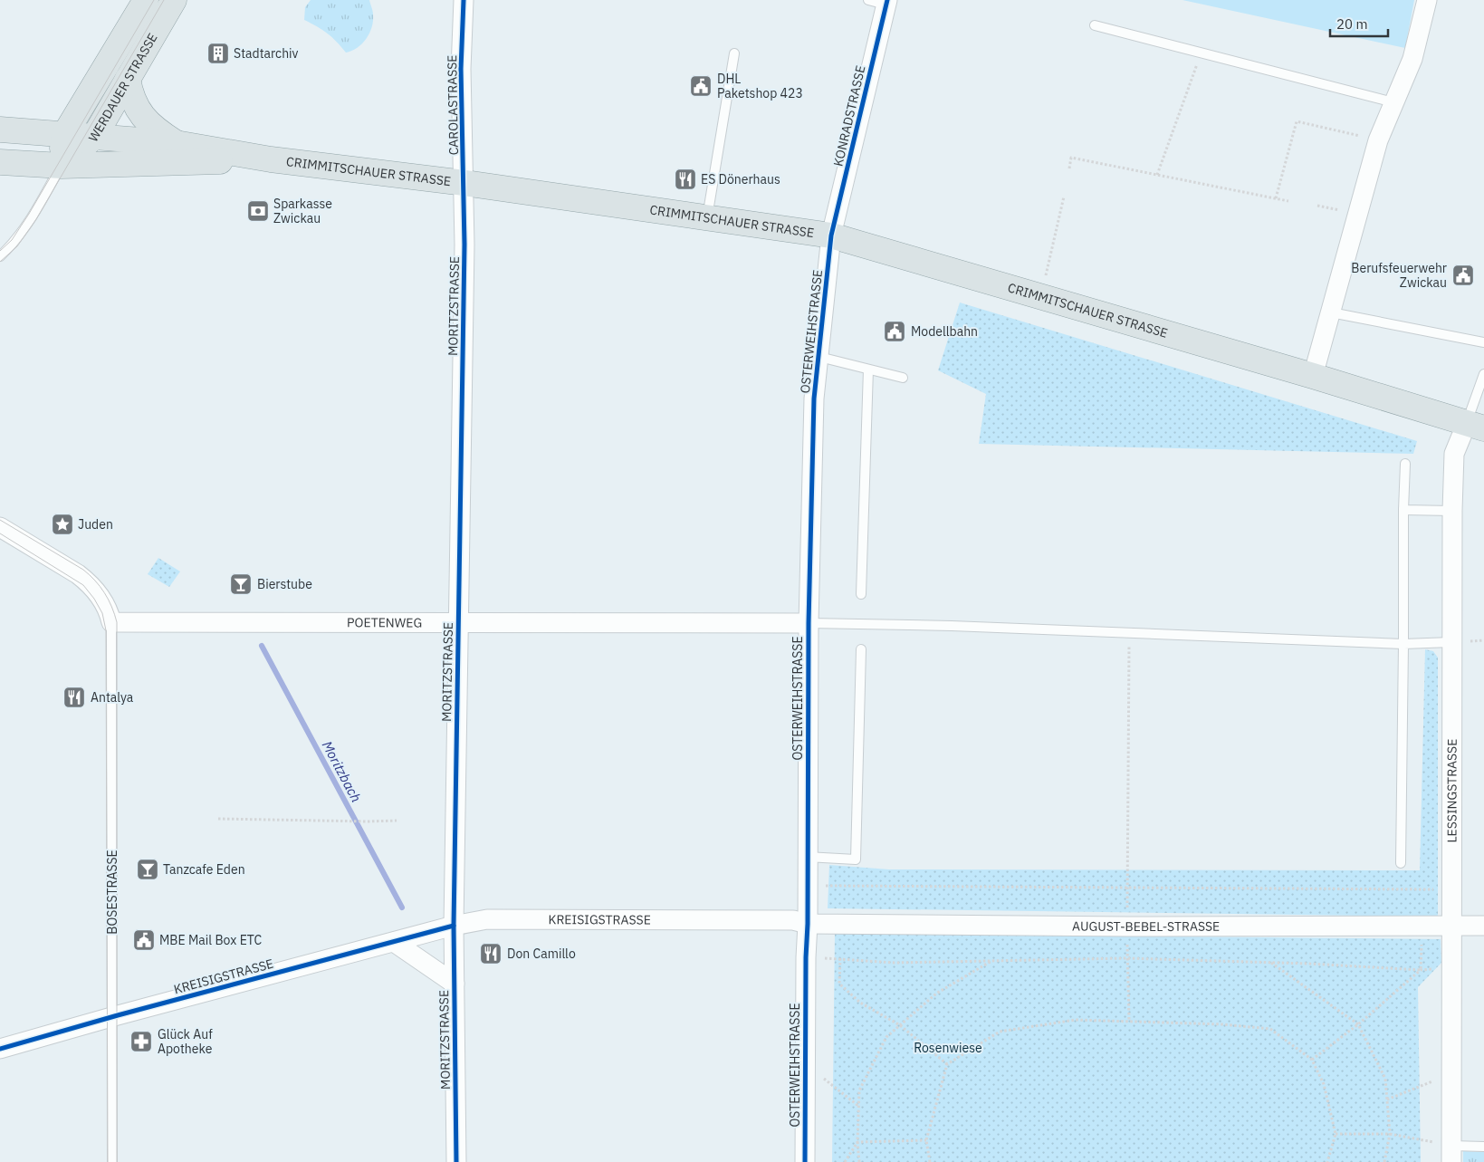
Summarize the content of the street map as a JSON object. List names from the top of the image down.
{
  "streets": {
    "main road": ["WERDAUER STRASSE", "CRIMMITSCHAUER STRASSE"],
    "street": [
      "CAROLASTRASSE",
      "KONRADSTRASSE",
      "MORITZSTRASSE",
      "OSTERWEIHSTRASSE",
      "POETENWEG",
      "LESSINGSTRASSE",
      "KREISIGSTRASSE",
      "AUGUST-BEBEL-STRASSE"
    ],
    "lane": ["BOSESTRASSE"]
  },
  "crossings": [
    ["WERDAUER STRASSE", "CRIMMITSCHAUER STRASSE"],
    ["CAROLASTRASSE", "CRIMMITSCHAUER STRASSE"],
    ["CAROLASTRASSE", "MORITZSTRASSE"],
    ["KONRADSTRASSE", "CRIMMITSCHAUER STRASSE"],
    ["KONRADSTRASSE", "OSTERWEIHSTRASSE"],
    ["CRIMMITSCHAUER STRASSE", "MORITZSTRASSE"],
    ["CRIMMITSCHAUER STRASSE", "OSTERWEIHSTRASSE"],
    ["CRIMMITSCHAUER STRASSE", "LESSINGSTRASSE"],
    ["MORITZSTRASSE", "POETENWEG"],
    ["MORITZSTRASSE", "KREISIGSTRASSE"],
    ["OSTERWEIHSTRASSE", "POETENWEG"],
    ["OSTERWEIHSTRASSE", "KREISIGSTRASSE"],
    ["OSTERWEIHSTRASSE", "AUGUST-BEBEL-STRASSE"],
    ["POETENWEG", "BOSESTRASSE"],
    ["LESSINGSTRASSE", "AUGUST-BEBEL-STRASSE"],
    ["BOSESTRASSE", "KREISIGSTRASSE"],
    ["KREISIGSTRASSE", "AUGUST-BEBEL-STRASSE"]
  ],
  "water": ["Moritzbach"],
  "parks": ["Rosenwiese"],
  "places": {
    "building": ["Stadtarchiv"],
    "public building": [
      "DHL Paketshop 423",
      "Berufsfeuerwehr Zwickau",
      "Modellbahn",
      "MBE Mail Box ETC"
    ],
    "restaurant": ["ES Dönerhaus", "Antalya", "Don Camillo"],
    "bank": ["Sparkasse Zwickau"],
    "place": ["Juden"],
    "bar": ["Bierstube", "Tanzcafe Eden"],
    "pharmacy": ["Glück Auf Apotheke"]
  },
  "scale_bar": "20 m"
}
